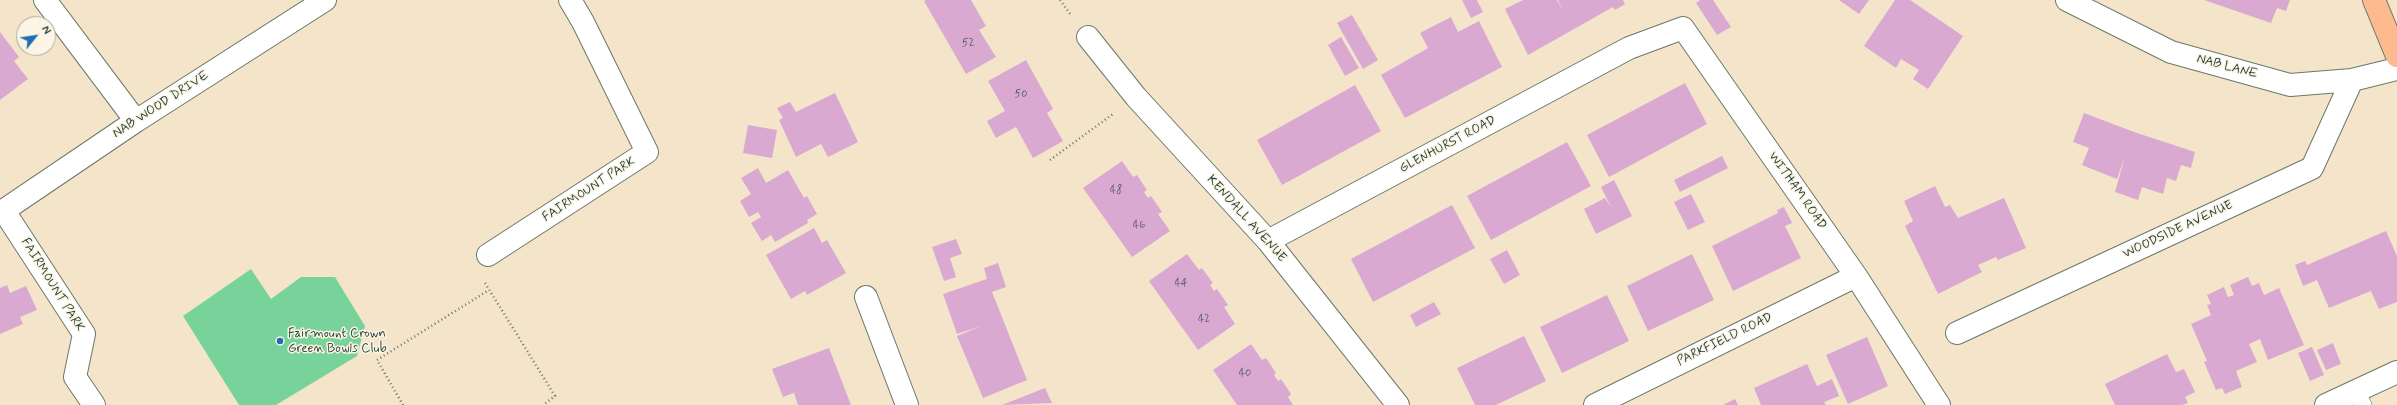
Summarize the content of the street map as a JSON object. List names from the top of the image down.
{
  "streets": {
    "street": [
      "NAB LANE",
      "NAB WOOD DRIVE",
      "GLENHURST ROAD",
      "FAIRMOUNT PARK",
      "WITHAM ROAD",
      "KENDALL AVENUE",
      "WOODSIDE AVENUE",
      "PARKFIELD ROAD"
    ]
  },
  "crossings": [
    ["NAB LANE", "WOODSIDE AVENUE"],
    ["NAB WOOD DRIVE", "FAIRMOUNT PARK"],
    ["GLENHURST ROAD", "WITHAM ROAD"],
    ["GLENHURST ROAD", "KENDALL AVENUE"],
    ["WITHAM ROAD", "PARKFIELD ROAD"]
  ],
  "places": ["Fairmount Crown Green Bowls Club"],
  "house_numbers": [
    "52",
    "50",
    "48",
    "46",
    "44",
    "42",
    "40"
  ],
  "north": "top right"
}
